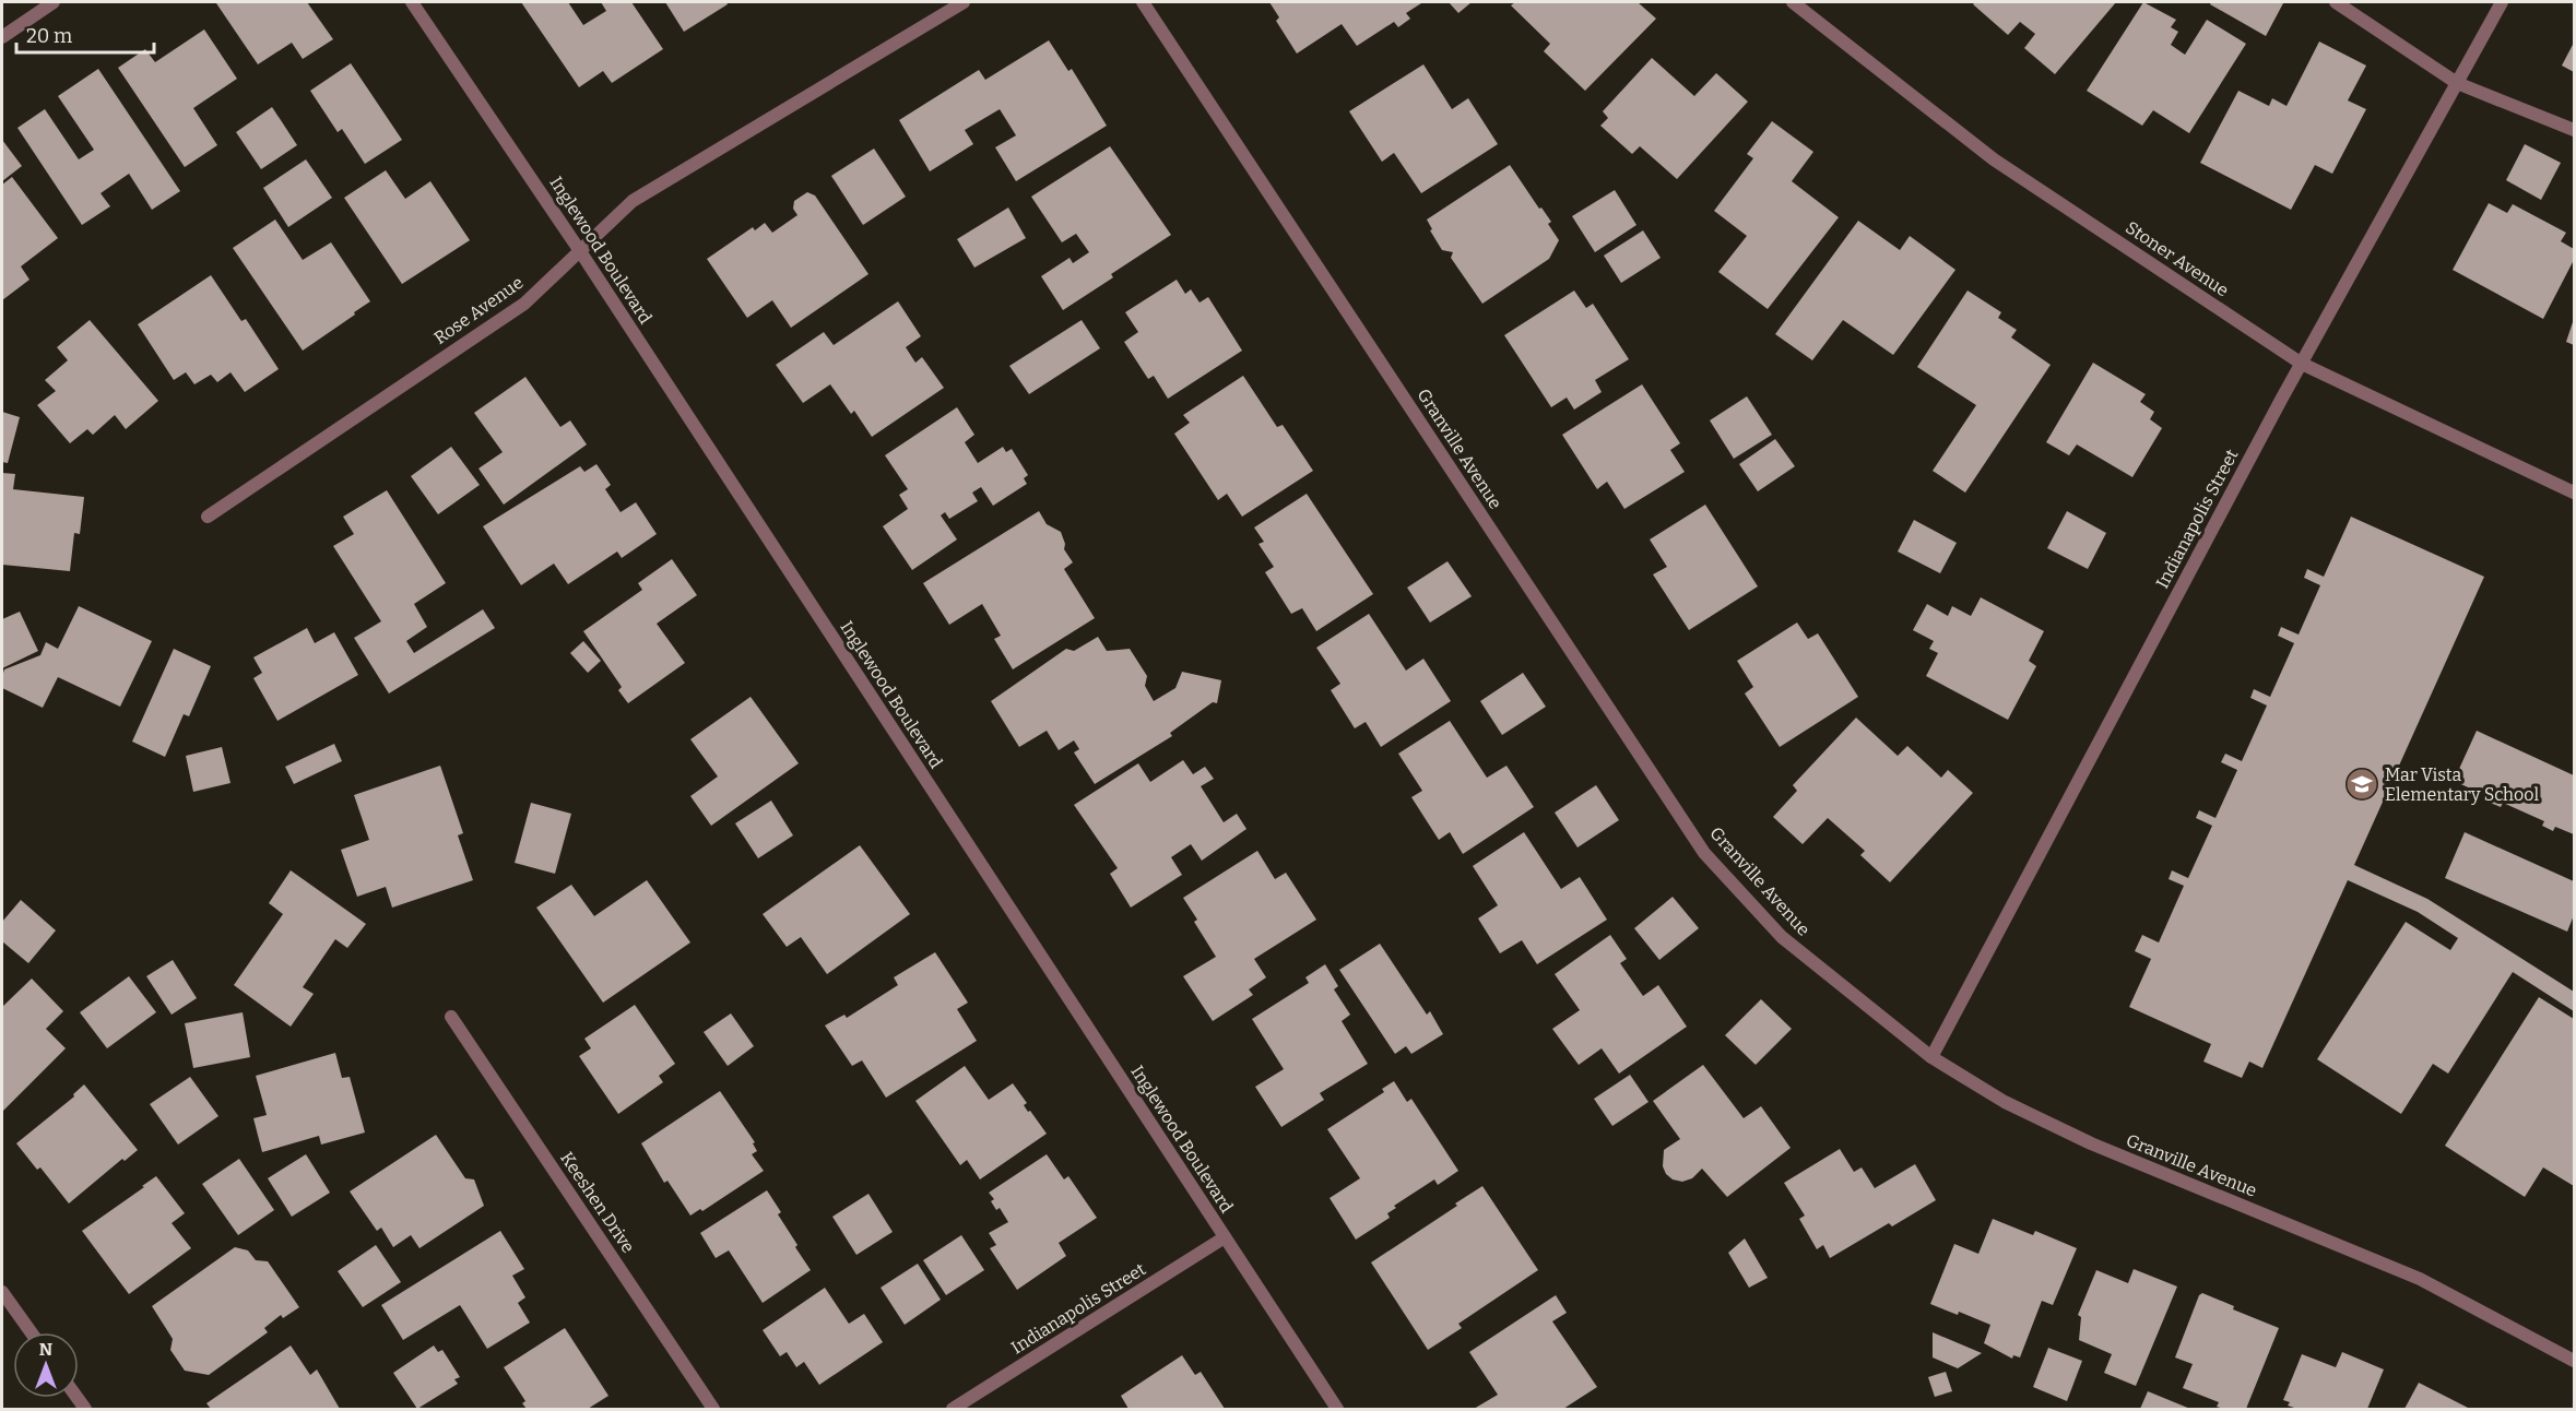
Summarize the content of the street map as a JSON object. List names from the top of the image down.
{
  "streets": {
    "street": [
      "Inglewood Boulevard",
      "Stoner Avenue",
      "Rose Avenue",
      "Granville Avenue",
      "Indianapolis Street",
      "Keeshen Drive"
    ]
  },
  "crossings": [
    ["Inglewood Boulevard", "Rose Avenue"],
    ["Inglewood Boulevard", "Indianapolis Street"],
    ["Stoner Avenue", "Indianapolis Street"],
    ["Granville Avenue", "Indianapolis Street"]
  ],
  "places": {
    "school or university": ["Mar Vista Elementary School"]
  },
  "scale_bar": "20 m",
  "north": "top"
}
